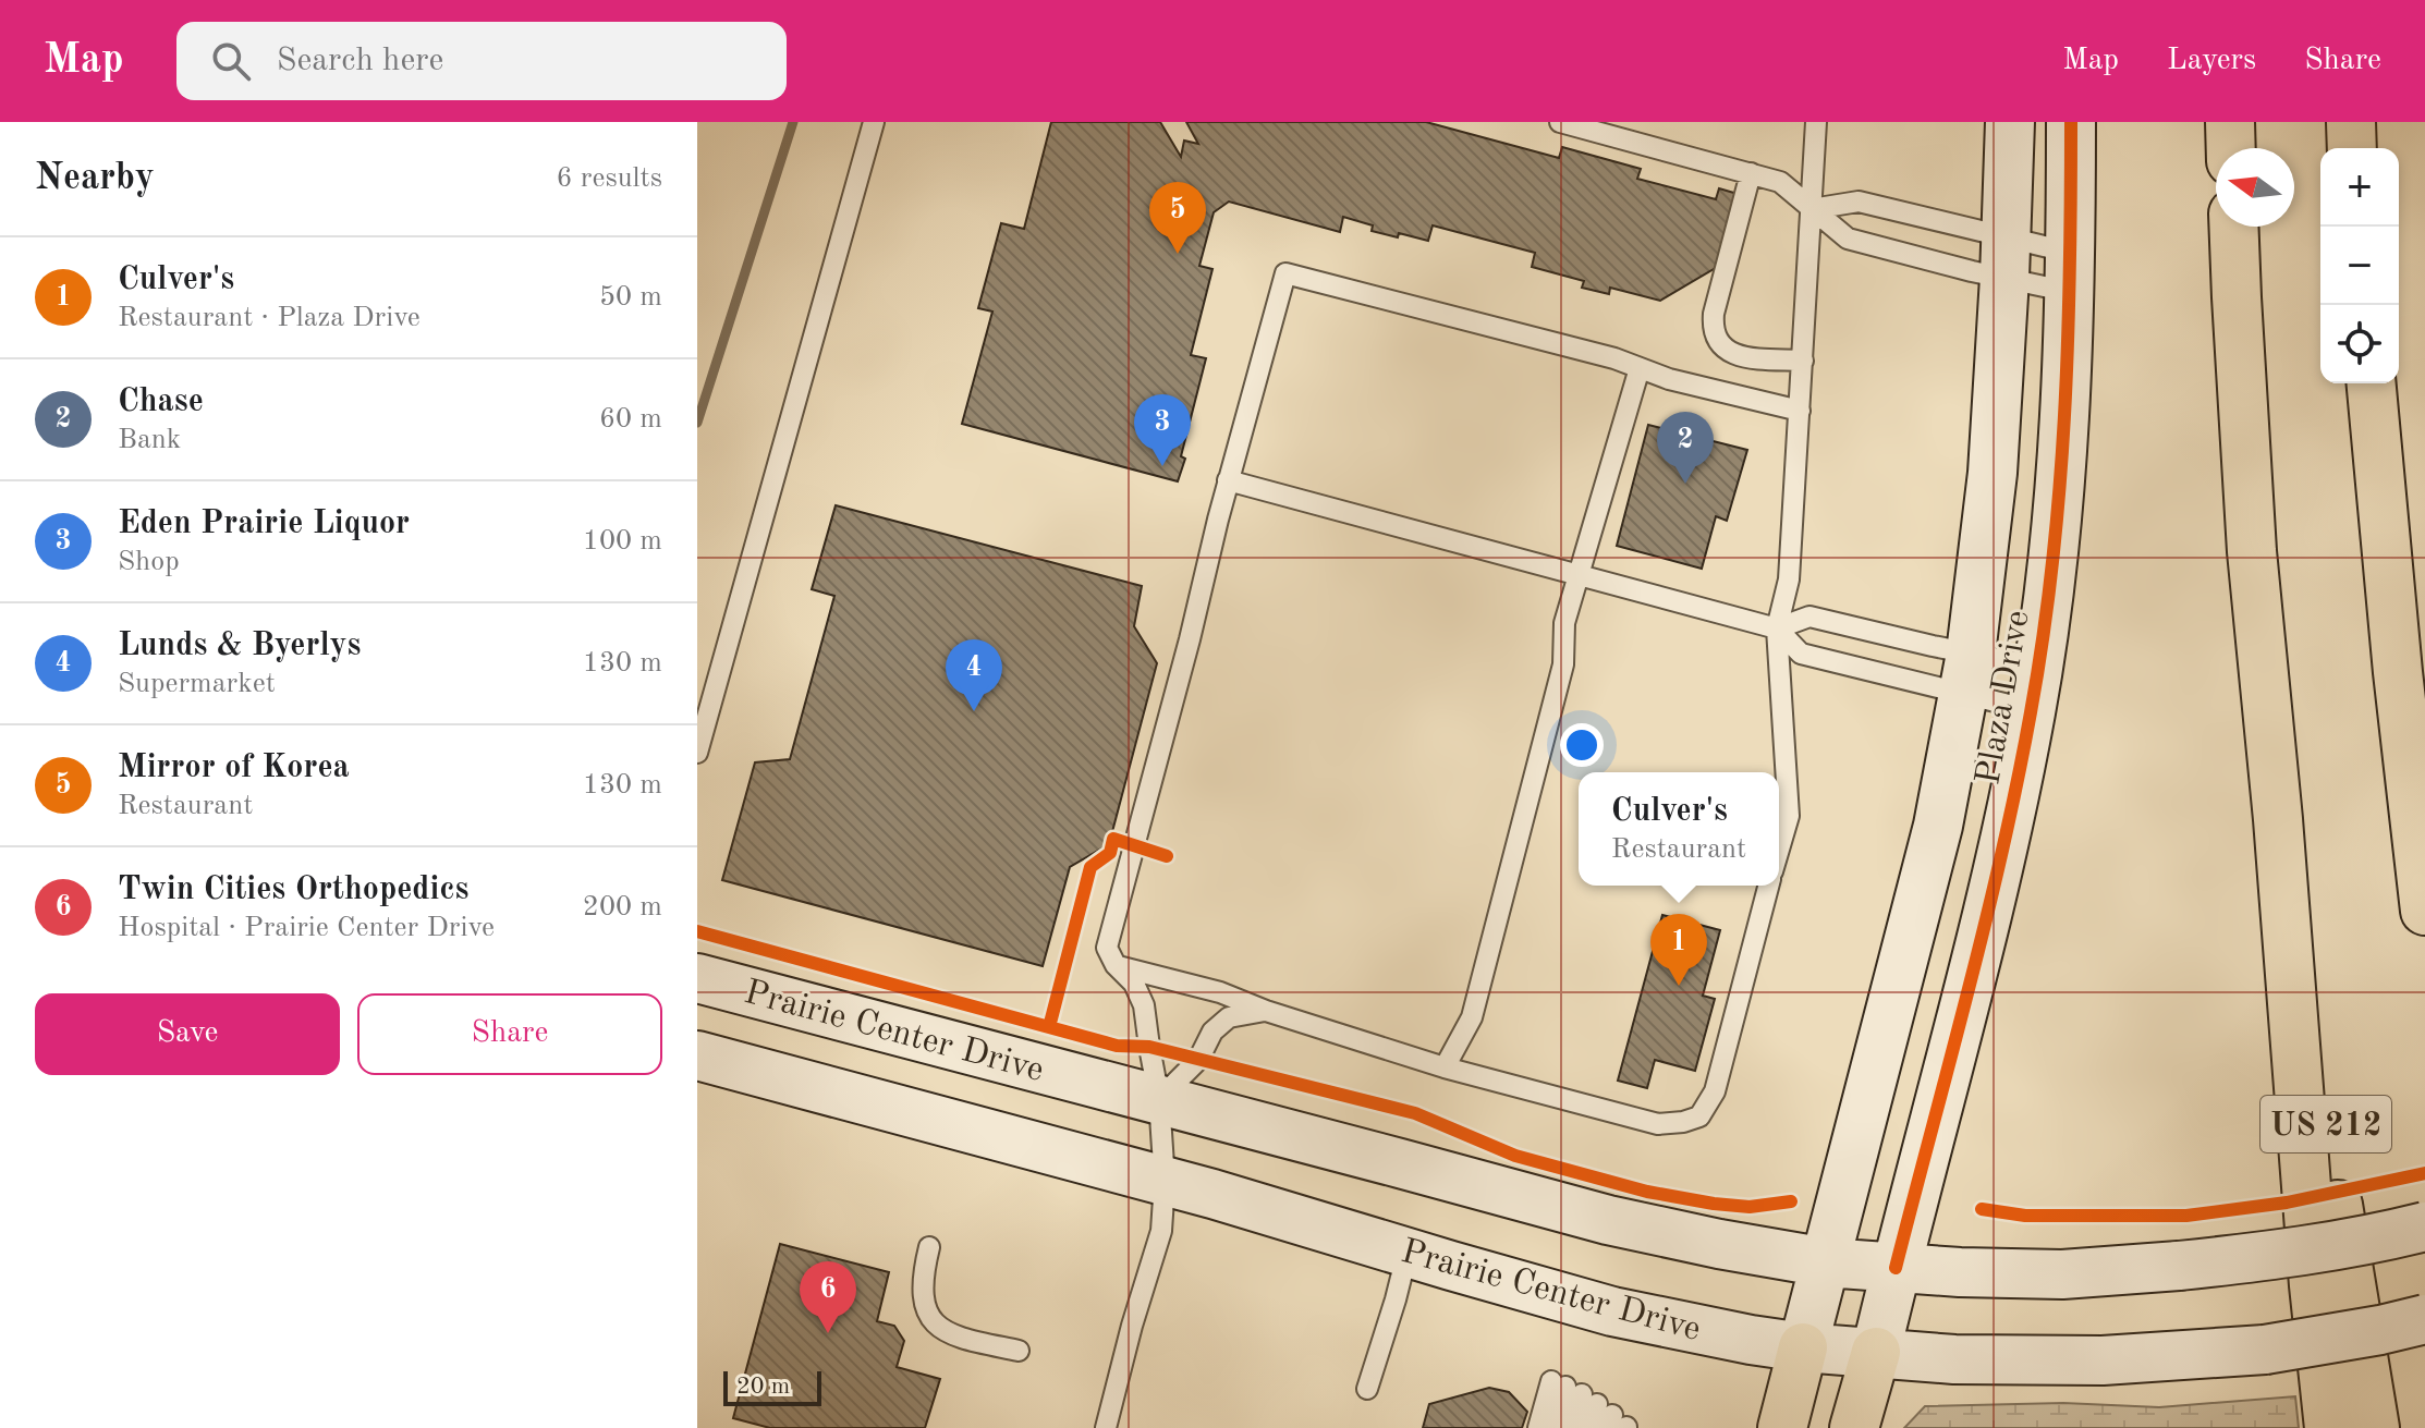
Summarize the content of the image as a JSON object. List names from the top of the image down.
{
  "streets": {
    "highway": ["US 212"],
    "main road": ["Plaza Drive", "Prairie Center Drive"]
  },
  "crossings": [
    ["Plaza Drive", "Prairie Center Drive"]
  ],
  "scale_bar": "20 m",
  "north": "left",
  "page": {
    "header": "Map",
    "search": "Search here",
    "nav": ["Map", "Layers", "Share"],
    "heading": ["Nearby", "6 results"],
    "map_buttons": ["+", "−"],
    "pins": [
      "5",
      "3",
      "2",
      "4",
      "1",
      "6"
    ],
    "list": [
      {
        "mark": "1",
        "name": "Culver's",
        "note": "Restaurant · Plaza Drive",
        "value": "50 m"
      },
      {
        "mark": "2",
        "name": "Chase",
        "note": "Bank",
        "value": "60 m"
      },
      {
        "mark": "3",
        "name": "Eden Prairie Liquor",
        "note": "Shop",
        "value": "100 m"
      },
      {
        "mark": "4",
        "name": "Lunds & Byerlys",
        "note": "Supermarket",
        "value": "130 m"
      },
      {
        "mark": "5",
        "name": "Mirror of Korea",
        "note": "Restaurant",
        "value": "130 m"
      },
      {
        "mark": "6",
        "name": "Twin Cities Orthopedics",
        "note": "Hospital · Prairie Center Drive",
        "value": "200 m"
      }
    ],
    "popup": ["Culver's", "Restaurant"],
    "buttons": ["Save", "Share"],
    "scale": "20 m"
  }
}
